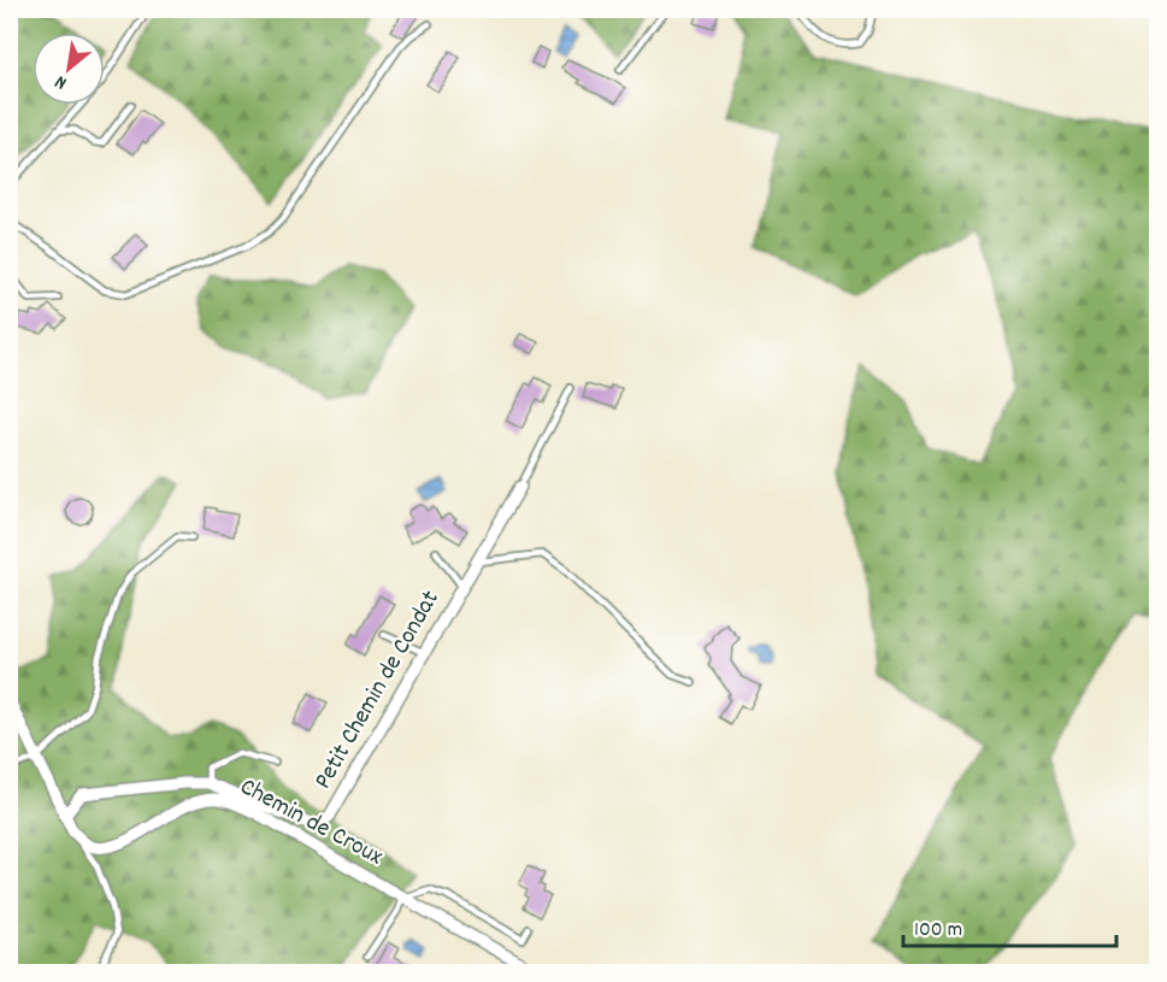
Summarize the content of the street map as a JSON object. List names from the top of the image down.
{
  "streets": {
    "street": ["Petit Chemin de Condat", "Chemin de Croux"]
  },
  "scale_bar": "100 m",
  "north": "bottom left"
}
